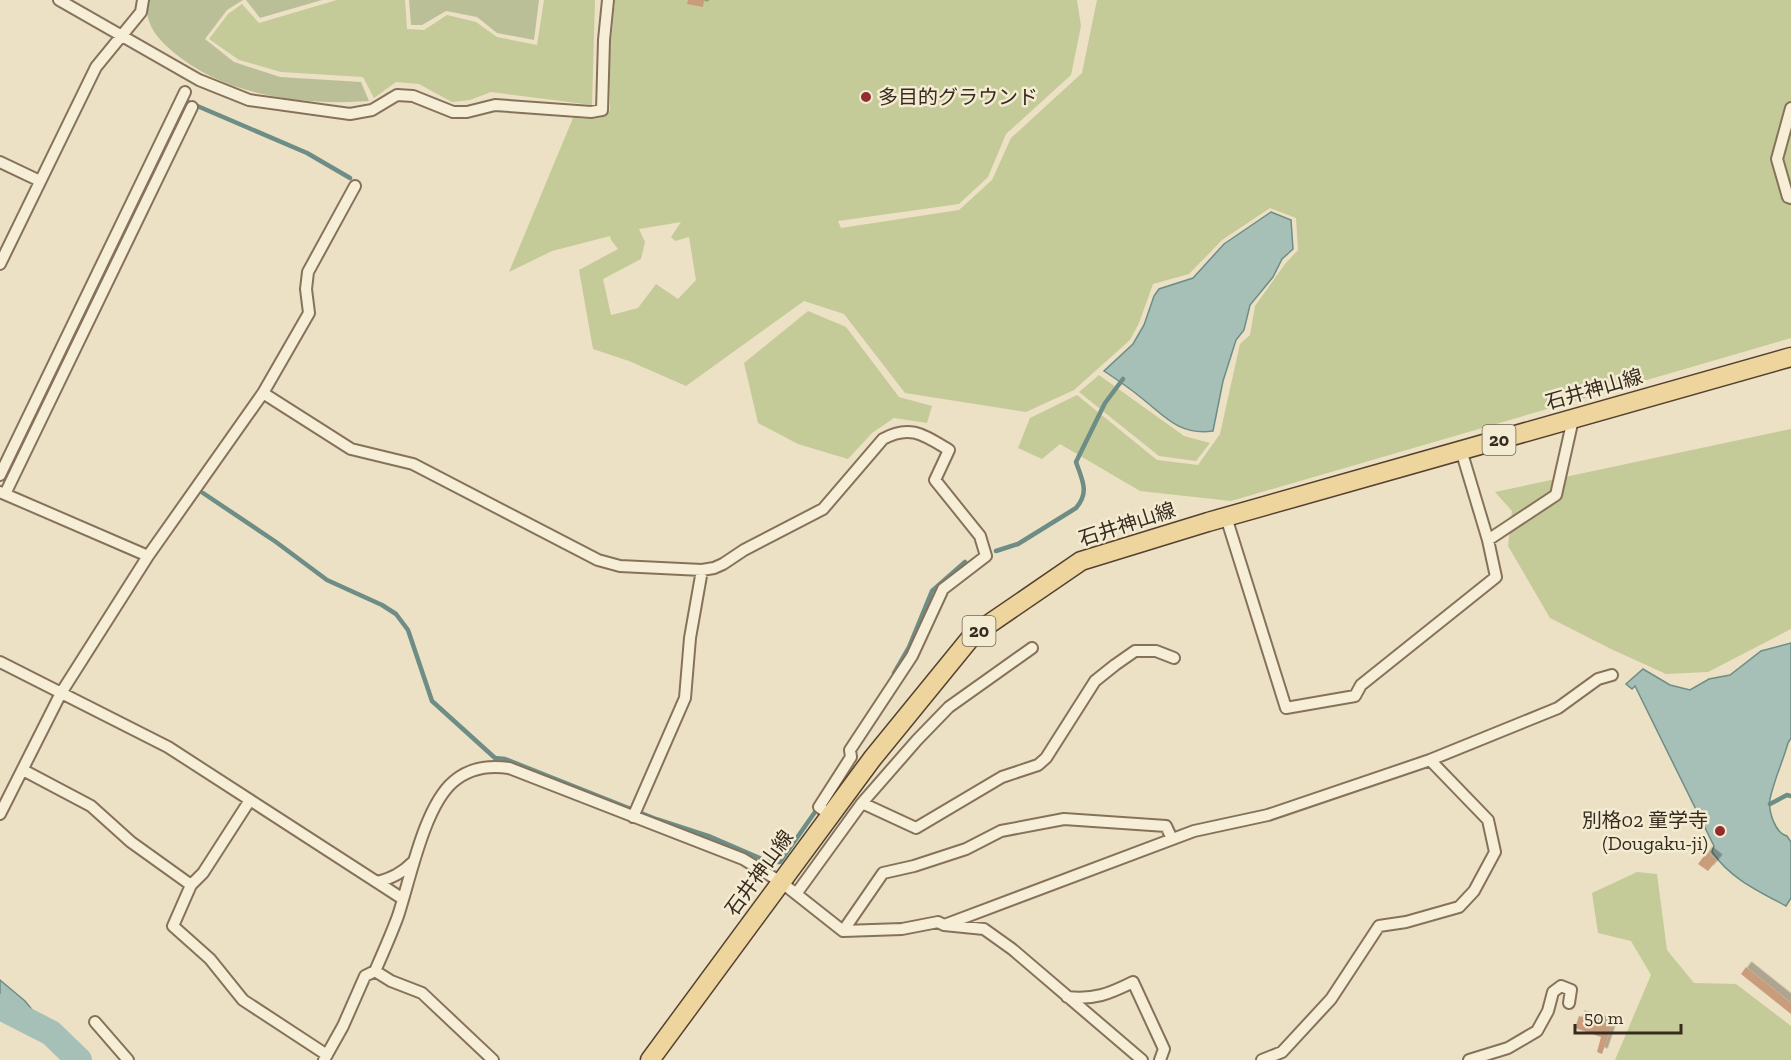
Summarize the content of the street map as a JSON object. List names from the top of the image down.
{
  "streets": {
    "main road": ["石井神山線", "20"]
  },
  "places": ["多目的グラウンド", "別格02 童学寺 (Dougaku-ji)"],
  "scale_bar": "50 m"
}
